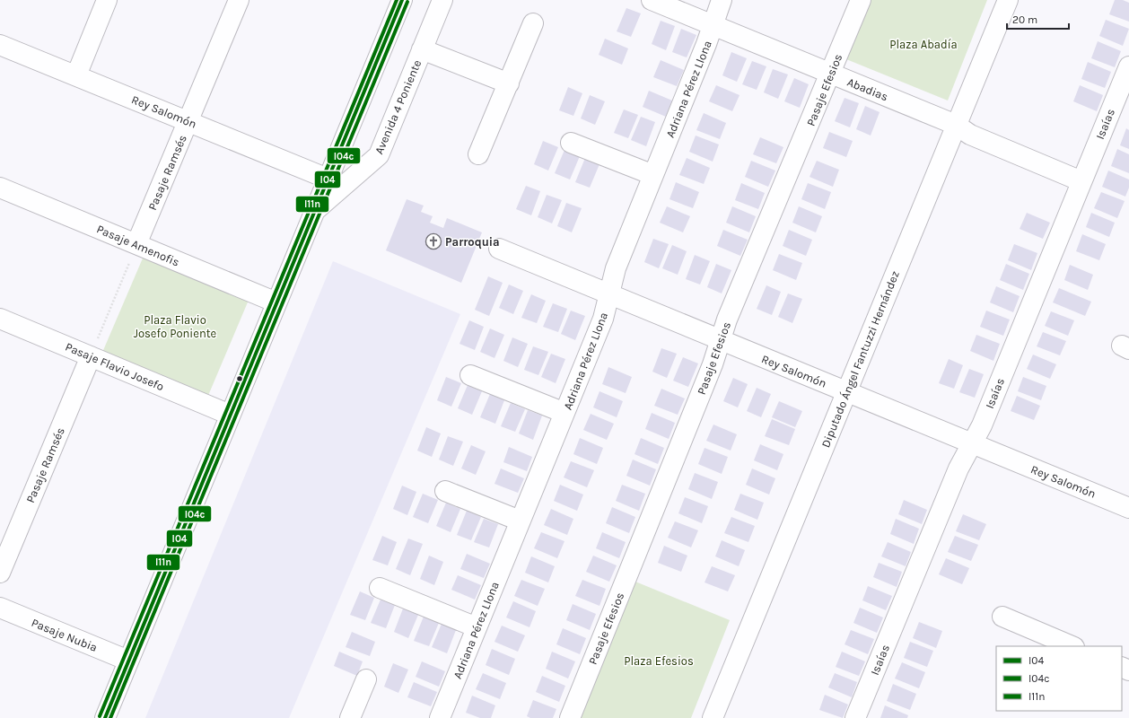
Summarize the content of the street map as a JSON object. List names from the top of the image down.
{
  "streets": {
    "street": [
      "Adriana Pérez Llona",
      "Abadias",
      "Pasaje Efesios",
      "Avenida 4 Poniente",
      "Rey Salomón",
      "Isaías",
      "Pasaje Ramsés",
      "Pasaje Amenofis",
      "Diputado Ángel Fantuzzi Hernández",
      "Pasaje Flavio Josefo",
      "Pasaje Nubia"
    ]
  },
  "crossings": [
    ["Adriana Pérez Llona", "Abadias"],
    ["Adriana Pérez Llona", "Rey Salomón"],
    ["Abadias", "Pasaje Efesios"],
    ["Abadias", "Isaías"],
    ["Abadias", "Diputado Ángel Fantuzzi Hernández"],
    ["Pasaje Efesios", "Rey Salomón"],
    ["Avenida 4 Poniente", "Rey Salomón"],
    ["Avenida 4 Poniente", "Pasaje Amenofis"],
    ["Avenida 4 Poniente", "Pasaje Flavio Josefo"],
    ["Avenida 4 Poniente", "Pasaje Nubia"],
    ["Rey Salomón", "Isaías"],
    ["Rey Salomón", "Pasaje Ramsés"],
    ["Rey Salomón", "Diputado Ángel Fantuzzi Hernández"],
    ["Pasaje Ramsés", "Pasaje Amenofis"],
    ["Pasaje Ramsés", "Pasaje Flavio Josefo"]
  ],
  "parks": ["Plaza Abadía", "Plaza Flavio Josefo Poniente", "Plaza Efesios"],
  "places": {
    "church": ["Parroquia"]
  },
  "lines": ["transit line I04", "transit line I11n", "transit line I04c"],
  "legend": ["I04", "I04c", "I11n"],
  "scale_bar": "20 m"
}
